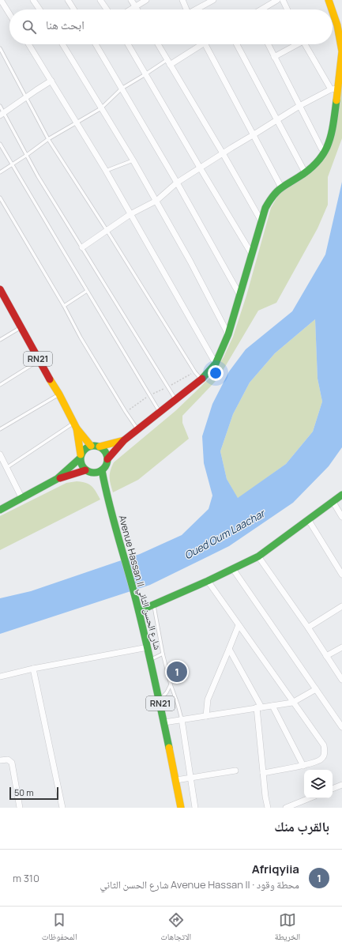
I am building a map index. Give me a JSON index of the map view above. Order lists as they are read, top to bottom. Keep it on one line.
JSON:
{"streets":{"main road":["RN21","Avenue Hassan II شارع الحسن الثاني"]},"water":["Oued Oum Laachar"],"scale_bar":"50 m","page":{"search":"ابحث هنا","pins":"1","scale":"50 m","heading":"بالقرب منك","list":[{"mark":"1","name":"Afriqyiia","note":"محطة وقود · Avenue Hassan II شارع الحسن الثاني","value":"310 m"}],"nav":["الخريطة","الاتجاهات","المحفوظات"]}}
